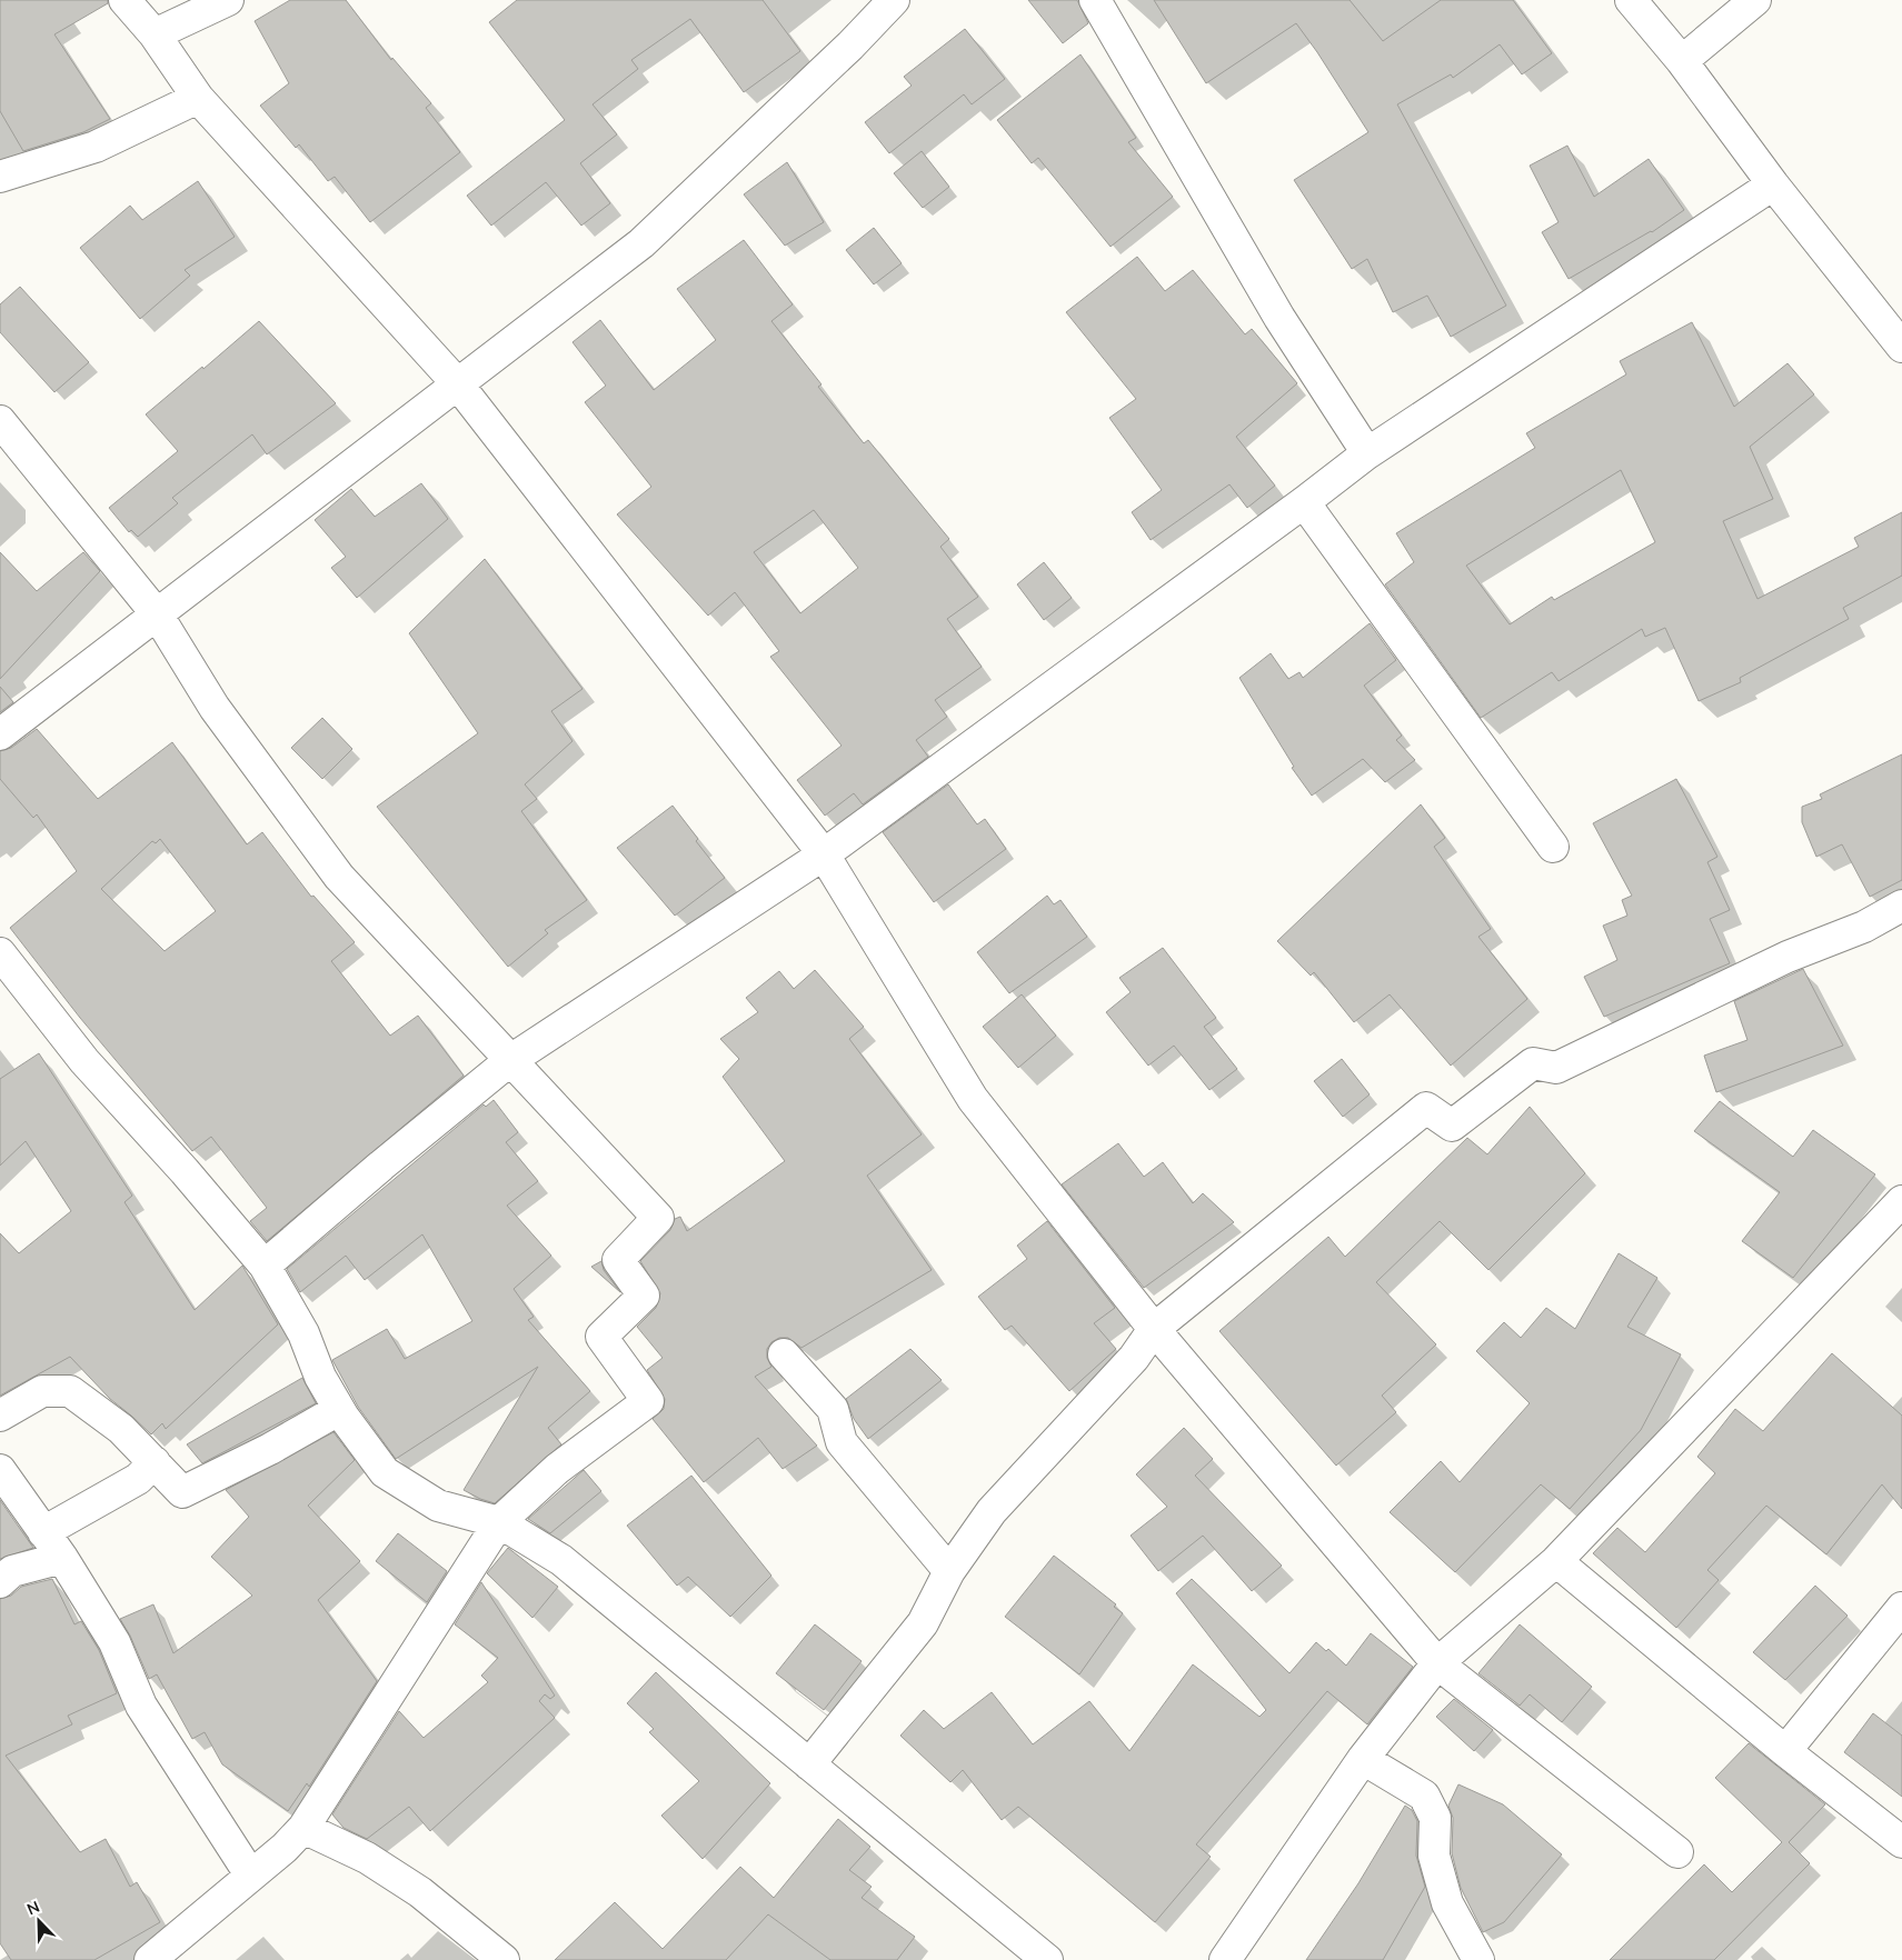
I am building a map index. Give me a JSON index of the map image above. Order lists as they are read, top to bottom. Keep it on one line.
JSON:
{"north":"top left"}
